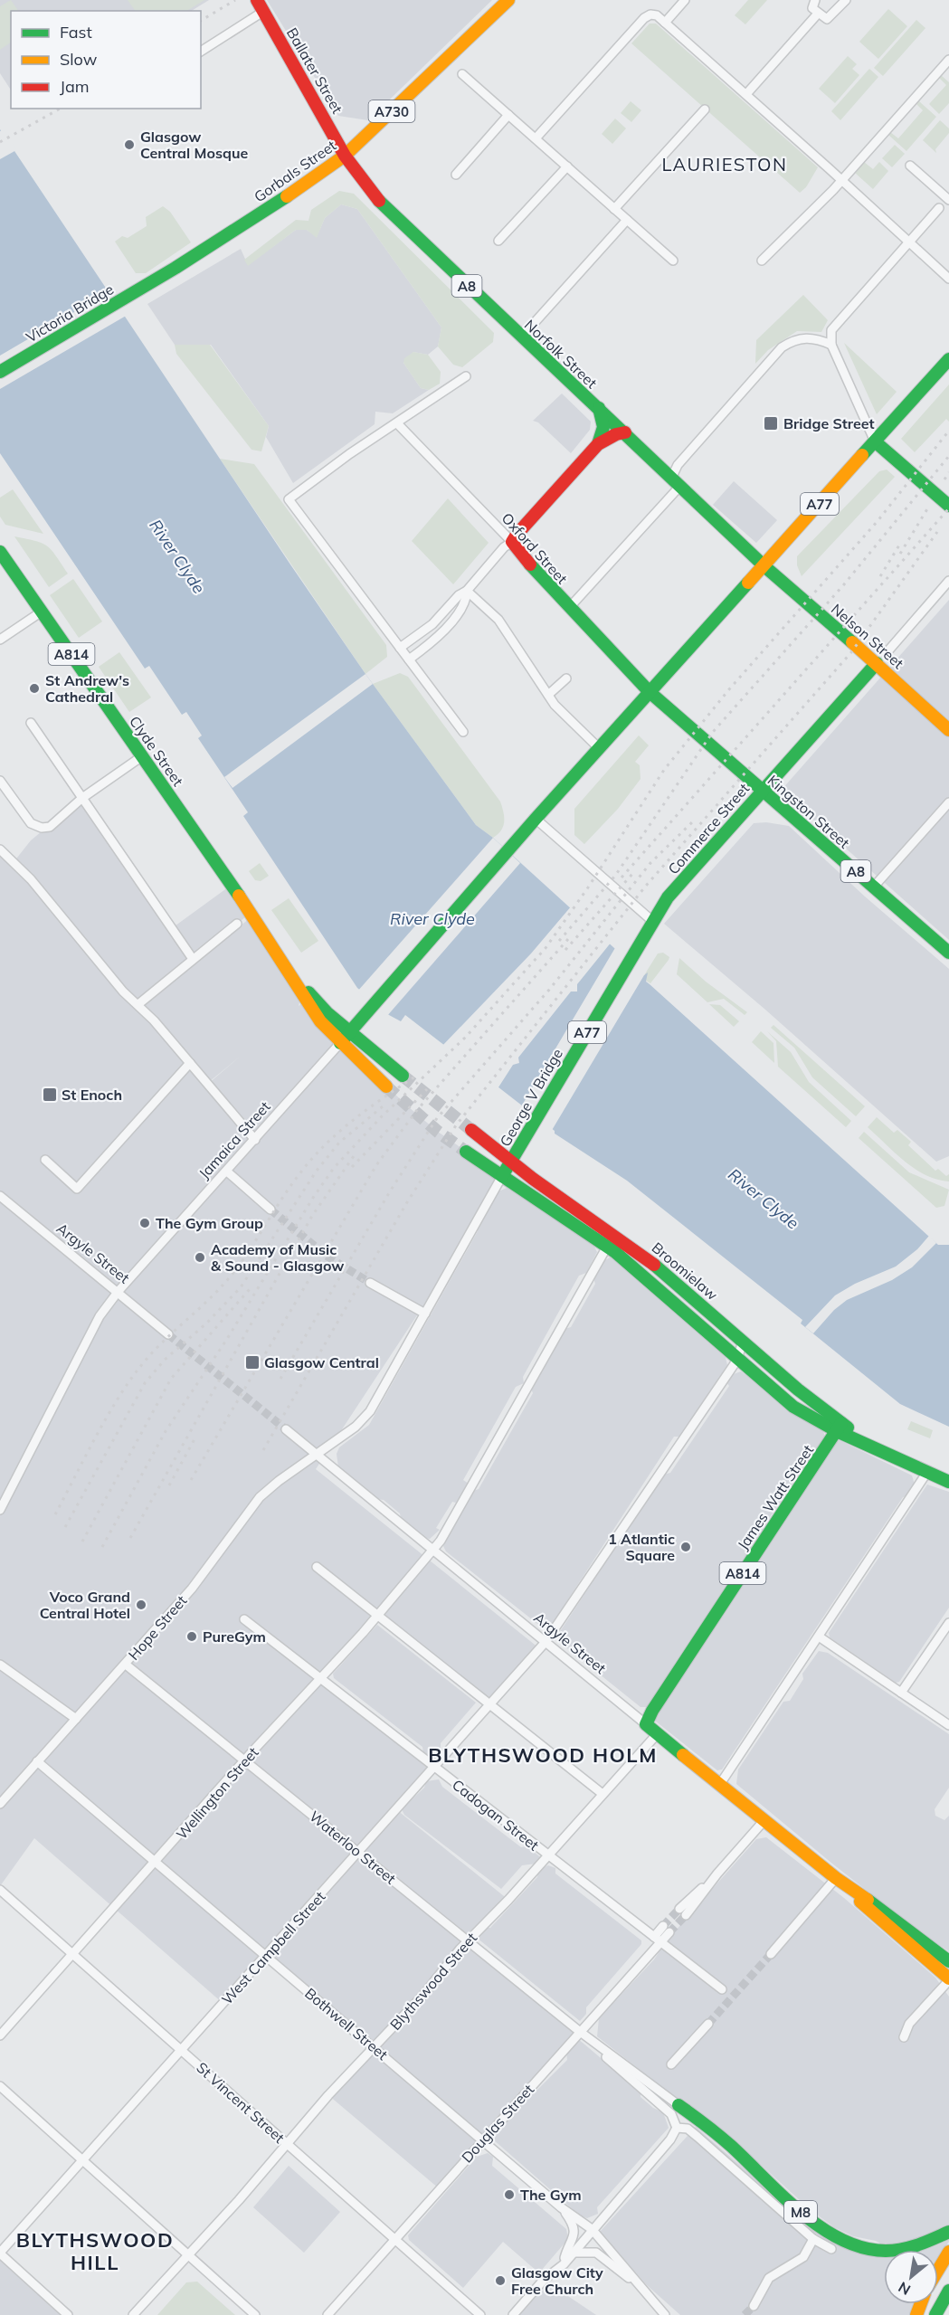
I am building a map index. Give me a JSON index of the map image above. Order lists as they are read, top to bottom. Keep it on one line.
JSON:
{"streets":{"main road":["Ballater Street","A730","Gorbals Street","A8","Victoria Bridge","Norfolk Street","A77","Oxford Street","Nelson Street","A814","Clyde Street","Kingston Street","Commerce Street","George V Bridge","Jamaica Street","Argyle Street","Broomielaw","James Watt Street","M8"],"street":["Hope Street","Wellington Street","Cadogan Street","Waterloo Street","West Campbell Street","Blythswood Street","Bothwell Street","St Vincent Street","Douglas Street"]},"crossings":[["Ballater Street","Gorbals Street"],["Ballater Street","Norfolk Street"],["Gorbals Street","Victoria Bridge"],["Gorbals Street","Norfolk Street"],["Norfolk Street","A77"],["Norfolk Street","Nelson Street"],["A77","Oxford Street"],["A77","Nelson Street"],["A77","Kingston Street"],["A77","Jamaica Street"],["Oxford Street","Kingston Street"],["Nelson Street","Commerce Street"],["A814","Clyde Street"],["A814","Jamaica Street"],["Clyde Street","Jamaica Street"],["Kingston Street","Commerce Street"],["Commerce Street","George V Bridge"],["George V Bridge","Broomielaw"],["George V Bridge","Hope Street"],["Jamaica Street","Argyle Street"],["Argyle Street","James Watt Street"],["Argyle Street","Hope Street"],["Argyle Street","Wellington Street"],["Argyle Street","West Campbell Street"],["Argyle Street","Blythswood Street"],["Broomielaw","James Watt Street"],["Broomielaw","Hope Street"],["Broomielaw","Wellington Street"],["Broomielaw","West Campbell Street"],["Hope Street","Waterloo Street"],["Hope Street","Bothwell Street"],["Wellington Street","Cadogan Street"],["Wellington Street","Waterloo Street"],["Wellington Street","Bothwell Street"],["Wellington Street","St Vincent Street"],["Cadogan Street","West Campbell Street"],["Cadogan Street","Blythswood Street"],["Cadogan Street","Douglas Street"],["Waterloo Street","West Campbell Street"],["Waterloo Street","Blythswood Street"],["Waterloo Street","Douglas Street"],["Waterloo Street","M8"],["West Campbell Street","Bothwell Street"],["West Campbell Street","St Vincent Street"],["Blythswood Street","Bothwell Street"],["Blythswood Street","St Vincent Street"],["Bothwell Street","Douglas Street"],["St Vincent Street","Douglas Street"]],"districts":["LAURIESTON","BLYTHSWOOD HOLM","BLYTHSWOOD HILL"],"water":["River Clyde"],"places":{"other":["Glasgow Central Mosque","St Andrew's Cathedral","The Gym Group","Academy of Music & Sound - Glasgow","1 Atlantic Square","Voco Grand Central Hotel","PureGym","The Gym","Glasgow City Free Church"],"transit":["Bridge Street","St Enoch","Glasgow Central"]},"legend":["Fast","Slow","Jam"],"north":"bottom left"}
